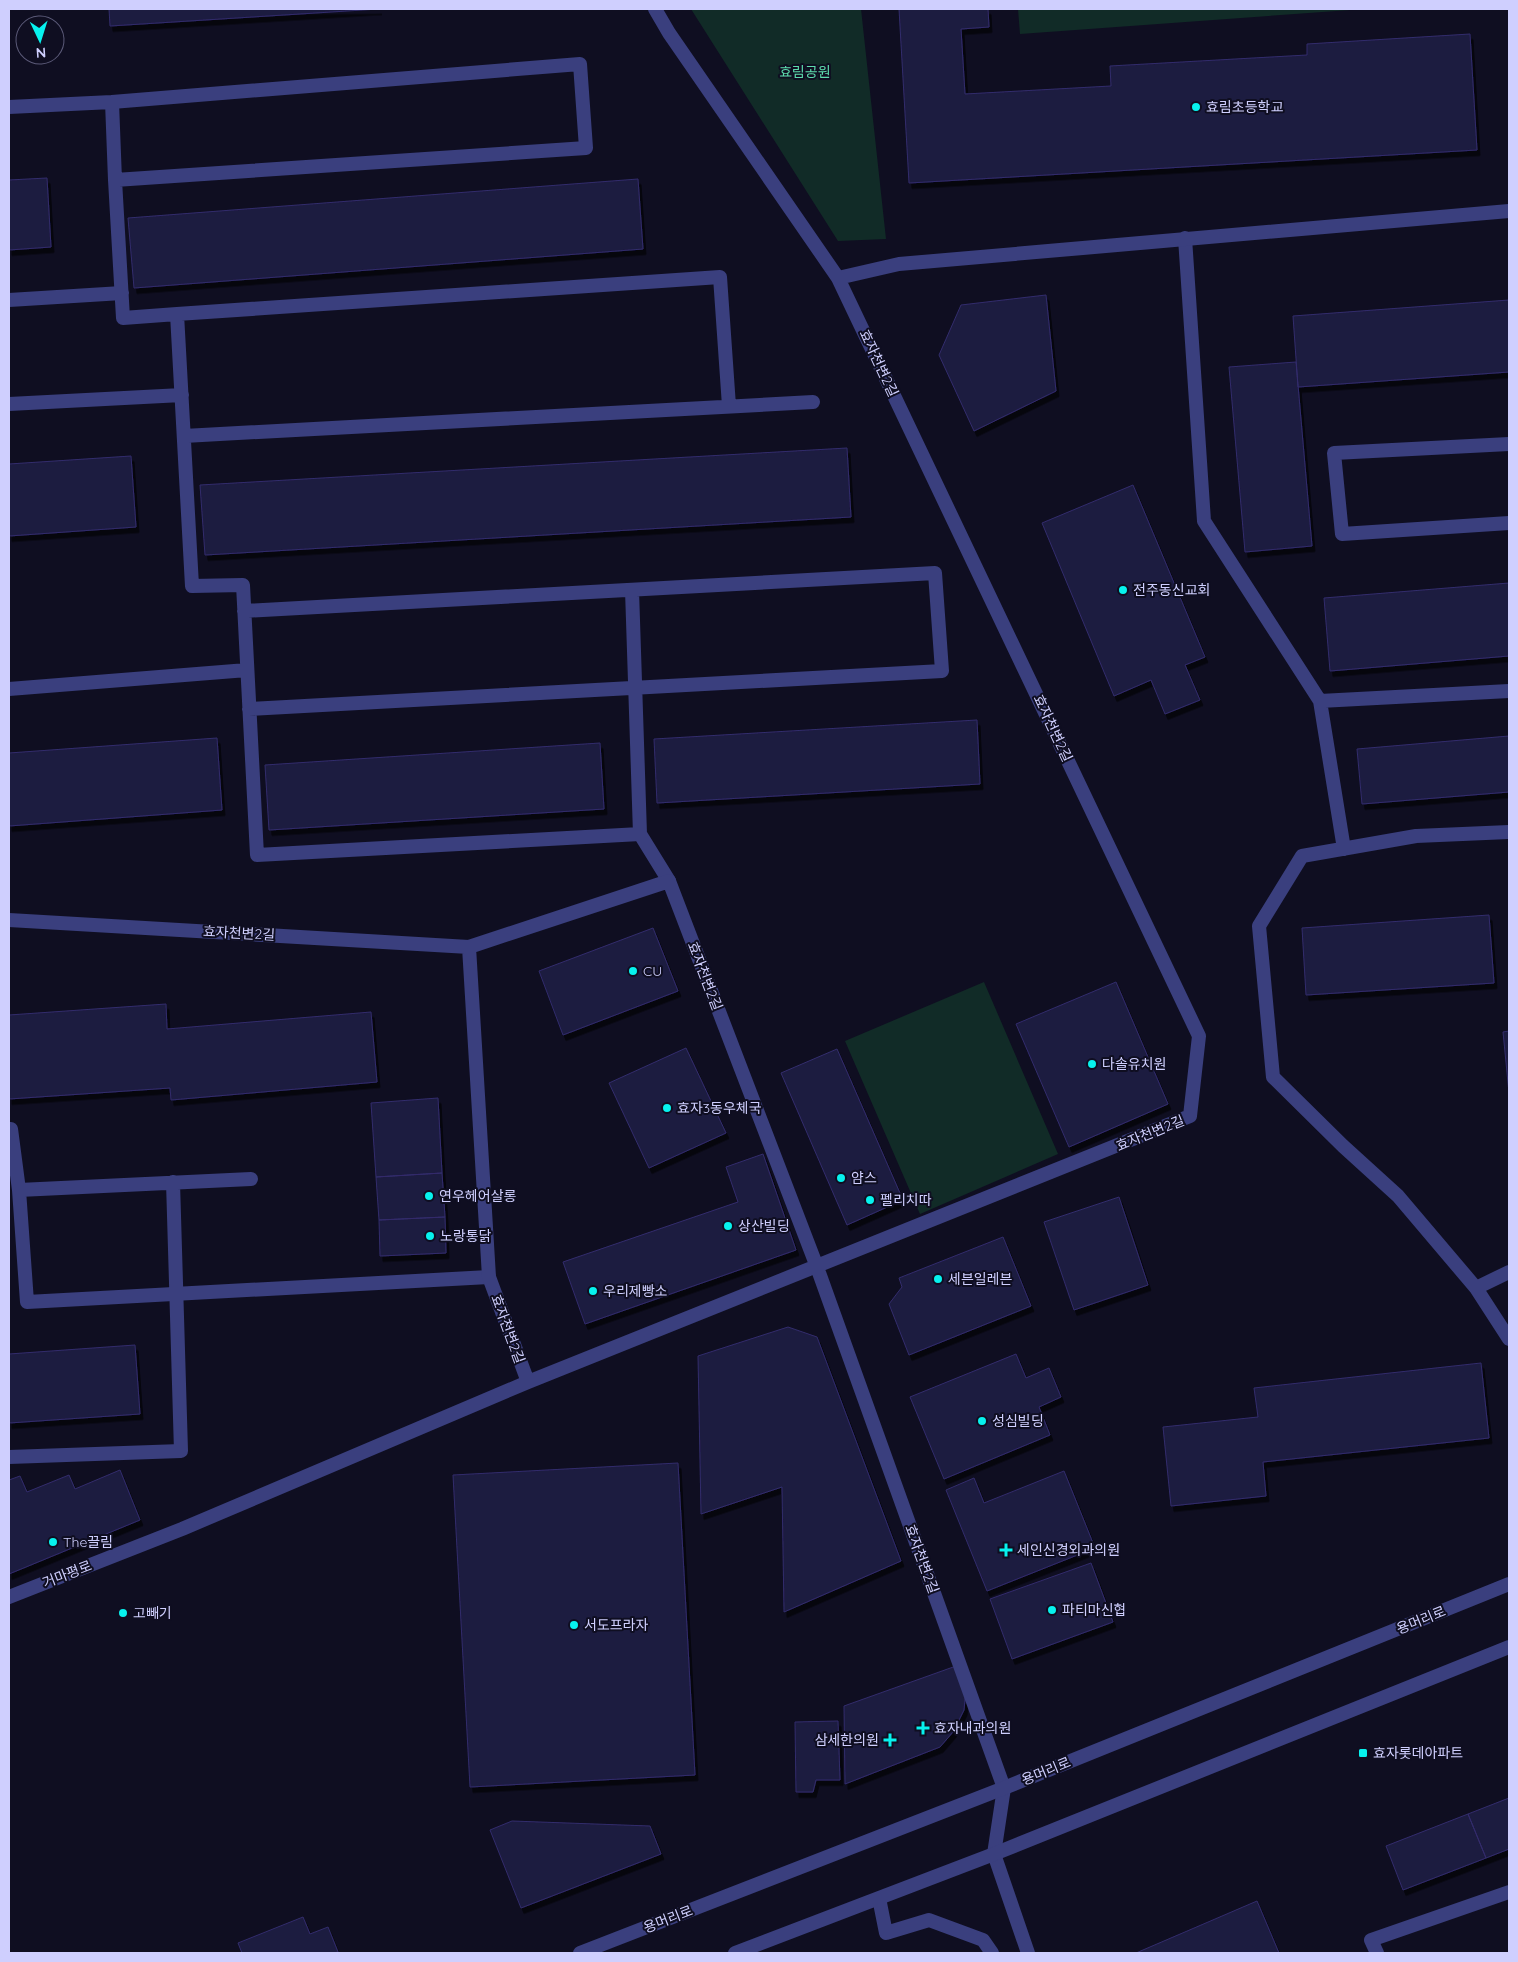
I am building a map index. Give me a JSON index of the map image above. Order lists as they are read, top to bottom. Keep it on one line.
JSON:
{"streets":{"street":["효자천변2길","거마평로","용머리로"]},"crossings":[["효자천변2길","거마평로"],["효자천변2길","용머리로"]],"parks":["효림공원"],"places":{"other":["효림초등학교","전주동신교회","CU","다솔유치원","효자3동우체국","얌스","연우헤어살롱","펠리치따","상산빌딩","노랑통닭","세븐일레븐","우리제빵소","성심빌딩","The끌림","파티마신협","고빼기","서도프라자"],"health":["세인신경외과의원","효자내과의원","삼세한의원"],"transit":["효자롯데아파트"]},"north":"bottom"}
